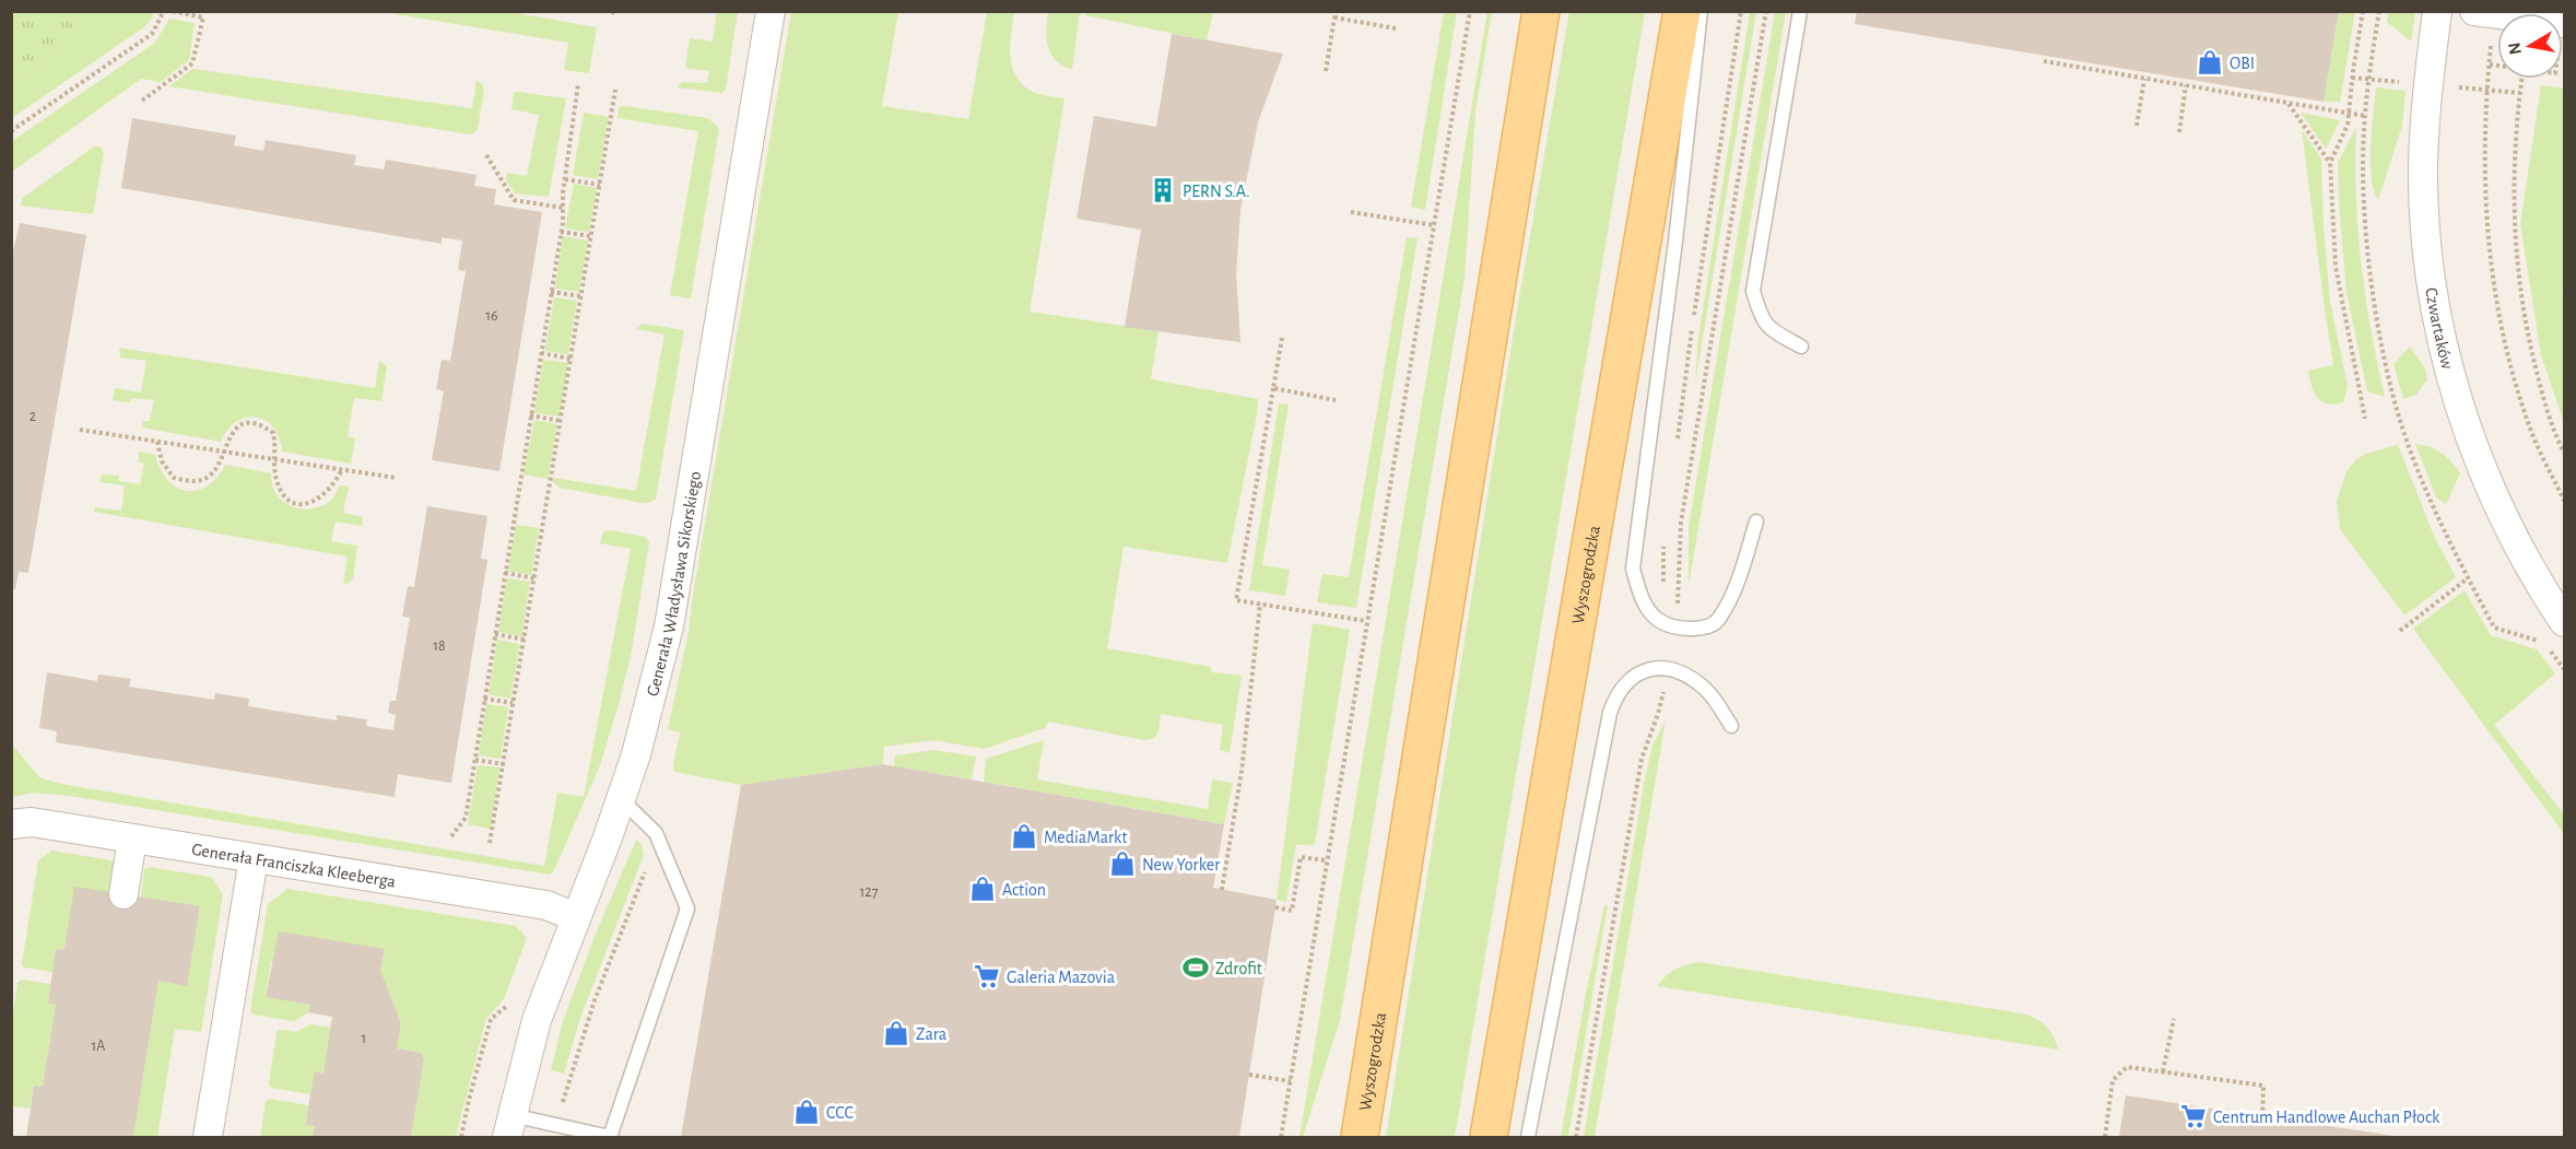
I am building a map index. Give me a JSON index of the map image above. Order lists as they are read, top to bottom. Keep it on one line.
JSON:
{"streets":{"main road":["Wyszogrodzka"],"street":["Czwartaków","Generała Władysława Sikorskiego","Generała Franciszka Kleeberga"]},"crossings":[["Generała Władysława Sikorskiego","Generała Franciszka Kleeberga"]],"places":{"shop":["OBI","MediaMarkt","New Yorker","Action","Zara","CCC"],"building":["PERN S.A."],"sports":["Zdrofit"],"supermarket":["Galeria Mazovia","Centrum Handlowe Auchan Płock"]},"house_numbers":["16","2","18","127","1","1A"],"north":"left"}
